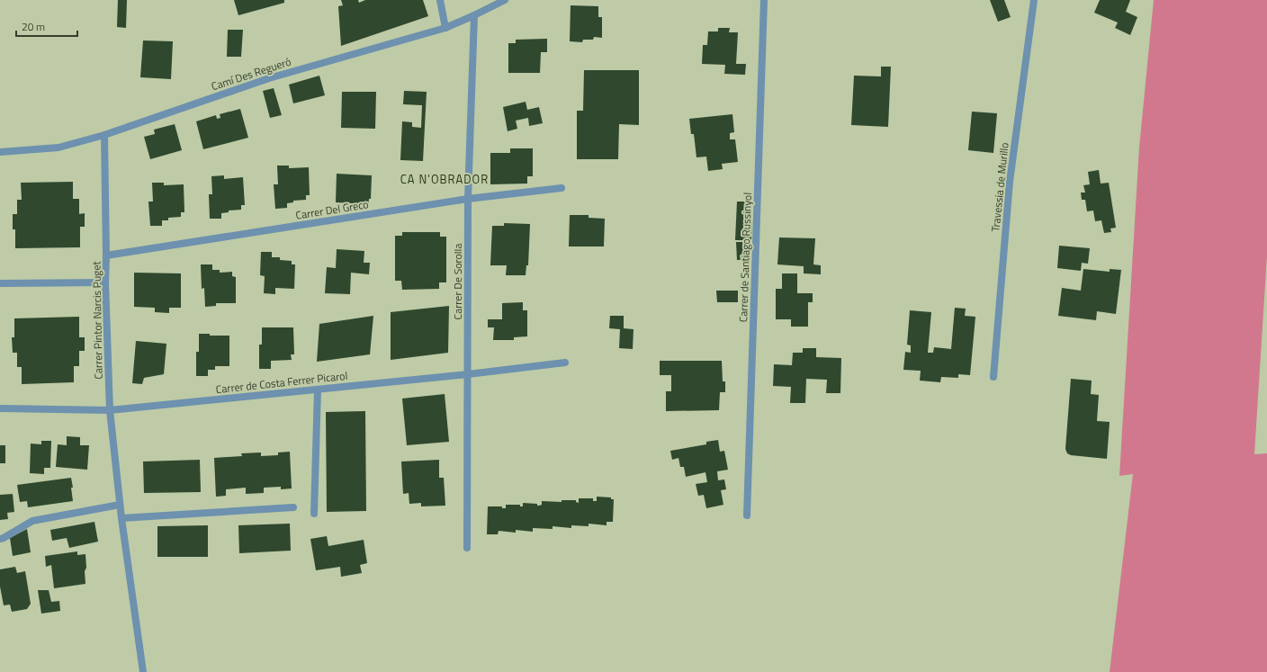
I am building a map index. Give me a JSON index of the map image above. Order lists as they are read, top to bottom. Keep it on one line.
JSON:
{"streets":{"street":["Camí Des Regueró","Travessia de Murillo","Carrer Del Greco","Carrer de Santiago Russinyol","Carrer De Sorolla","Carrer Pintor Narcis Puget","Carrer de Costa Ferrer Picarol"]},"crossings":[["Camí Des Regueró","Carrer De Sorolla"],["Camí Des Regueró","Carrer Pintor Narcis Puget"],["Carrer Del Greco","Carrer De Sorolla"],["Carrer Del Greco","Carrer Pintor Narcis Puget"],["Carrer De Sorolla","Carrer de Costa Ferrer Picarol"],["Carrer Pintor Narcis Puget","Carrer de Costa Ferrer Picarol"]],"districts":["CA N'OBRADOR"],"scale_bar":"20 m"}
